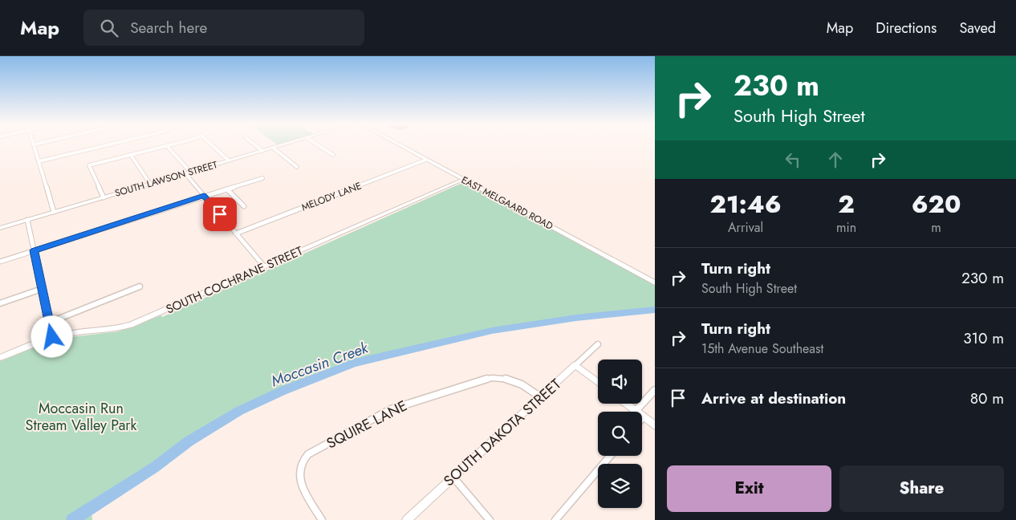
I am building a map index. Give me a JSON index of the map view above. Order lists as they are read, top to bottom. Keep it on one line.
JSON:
{"streets":{"main road":["EAST MELGAARD ROAD"],"street":["SOUTH LAWSON STREET","MELODY LANE","SOUTH COCHRANE STREET","SQUIRE LANE","SOUTH DAKOTA STREET"]},"crossings":[["MELODY LANE","EAST MELGAARD ROAD"],["EAST MELGAARD ROAD","SOUTH COCHRANE STREET"],["SQUIRE LANE","SOUTH DAKOTA STREET"]],"water":["Moccasin Creek"],"parks":["Moccasin Run Stream Valley Park"],"page":{"header":"Map","search":"Search here","nav":["Map","Directions","Saved"],"turn":["230 m","South High Street"],"eta":["21:46","Arrival","2","min","620","m"],"list":[{"name":"Turn right","note":"South High Street","value":"230 m"},{"name":"Turn right","note":"15th Avenue Southeast","value":"310 m"},{"name":"Arrive at destination","value":"80 m"}],"buttons":["Exit","Share"]}}
